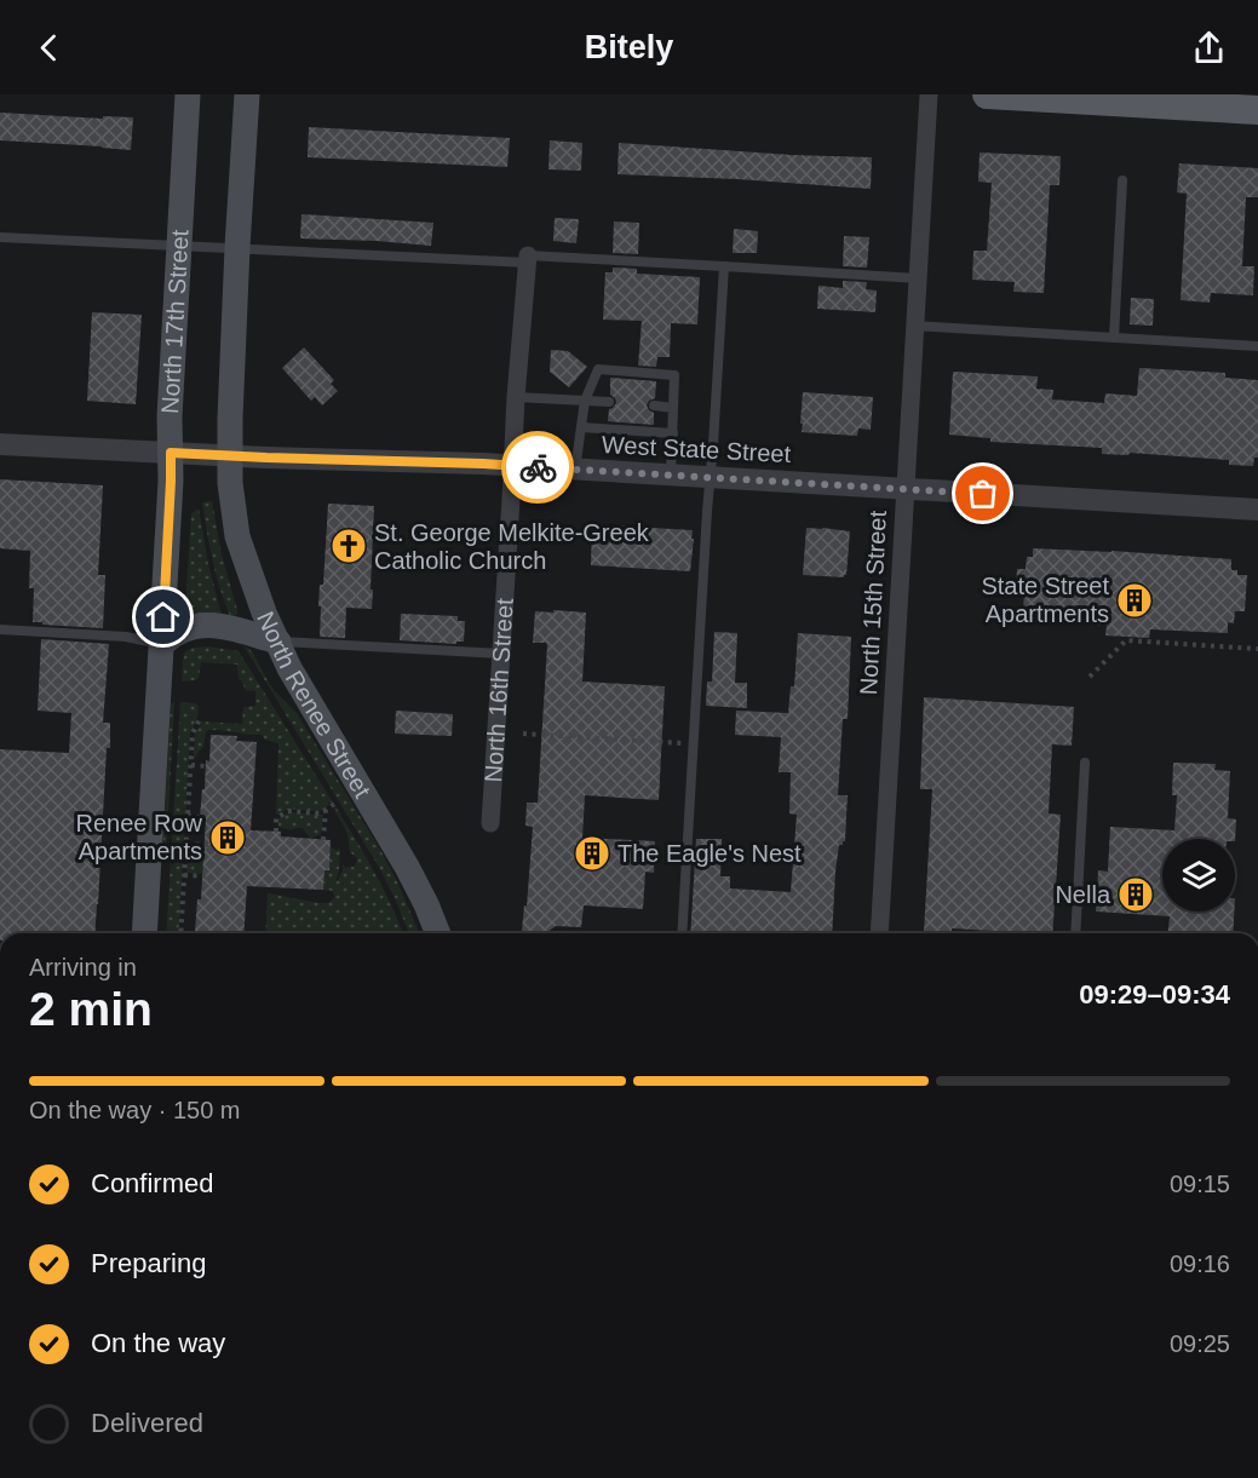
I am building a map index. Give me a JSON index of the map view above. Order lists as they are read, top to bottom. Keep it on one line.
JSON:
{"streets":{"main road":["North 17th Street","North Renee Street"],"street":["West State Street","North 15th Street","North 16th Street"]},"crossings":[["North 17th Street","West State Street"],["West State Street","North 15th Street"],["West State Street","North 16th Street"],["West State Street","North Renee Street"]],"places":{"church":["St. George Melkite-Greek Catholic Church"],"building":["State Street Apartments","Renee Row Apartments","The Eagle's Nest","Nella"]},"page":{"header":"Bitely","heading":["2 min","Arriving in","09:29–09:34"],"bar":"On the way · 150 m","list":[["Confirmed","09:15"],["Preparing","09:16"],["On the way","09:25"],"Delivered"]}}
